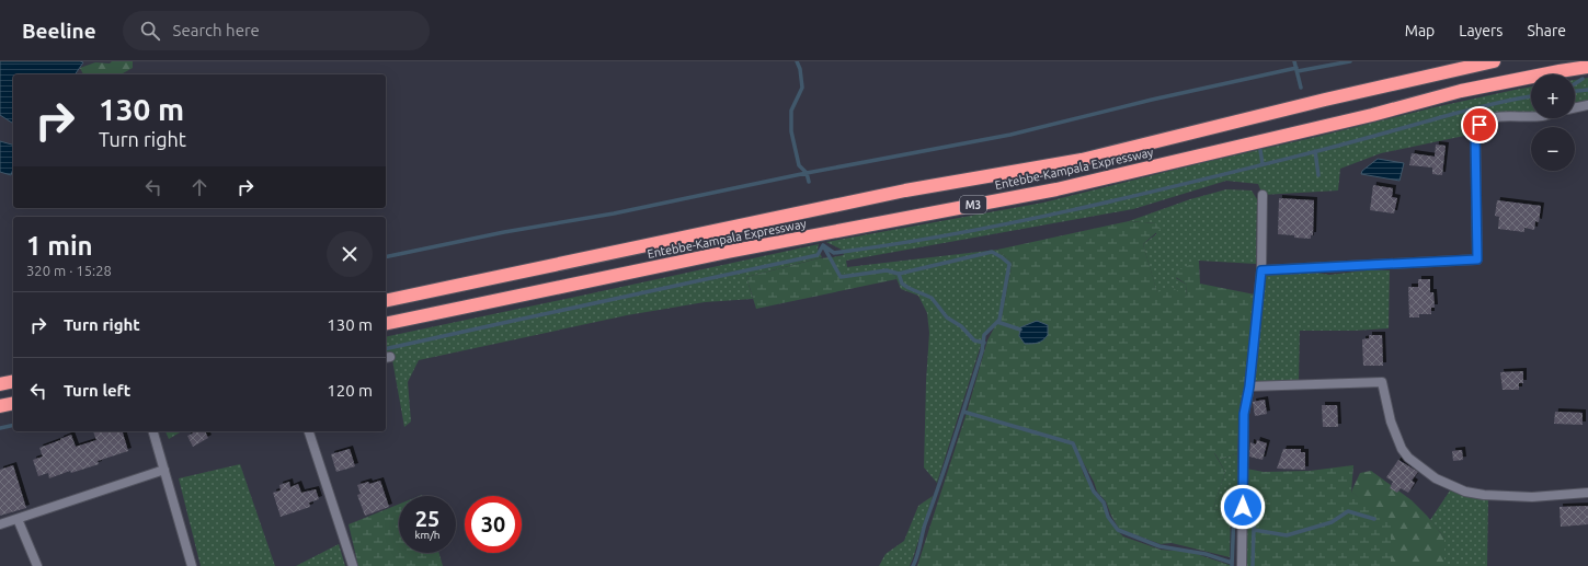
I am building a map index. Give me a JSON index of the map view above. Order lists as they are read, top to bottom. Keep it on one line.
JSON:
{"streets":{"highway":["Entebbe-Kampala Expressway","M3"]},"page":{"header":"Beeline","search":"Search here","nav":["Map","Layers","Share"],"map_buttons":["+","−"],"turn":["130 m","Turn right"],"heading":["1 min","320 m · 15:28"],"list":[{"name":"Turn right","value":"130 m"},{"name":"Turn left","value":"120 m"}],"speed":"25 km/h","limit":"30"}}
